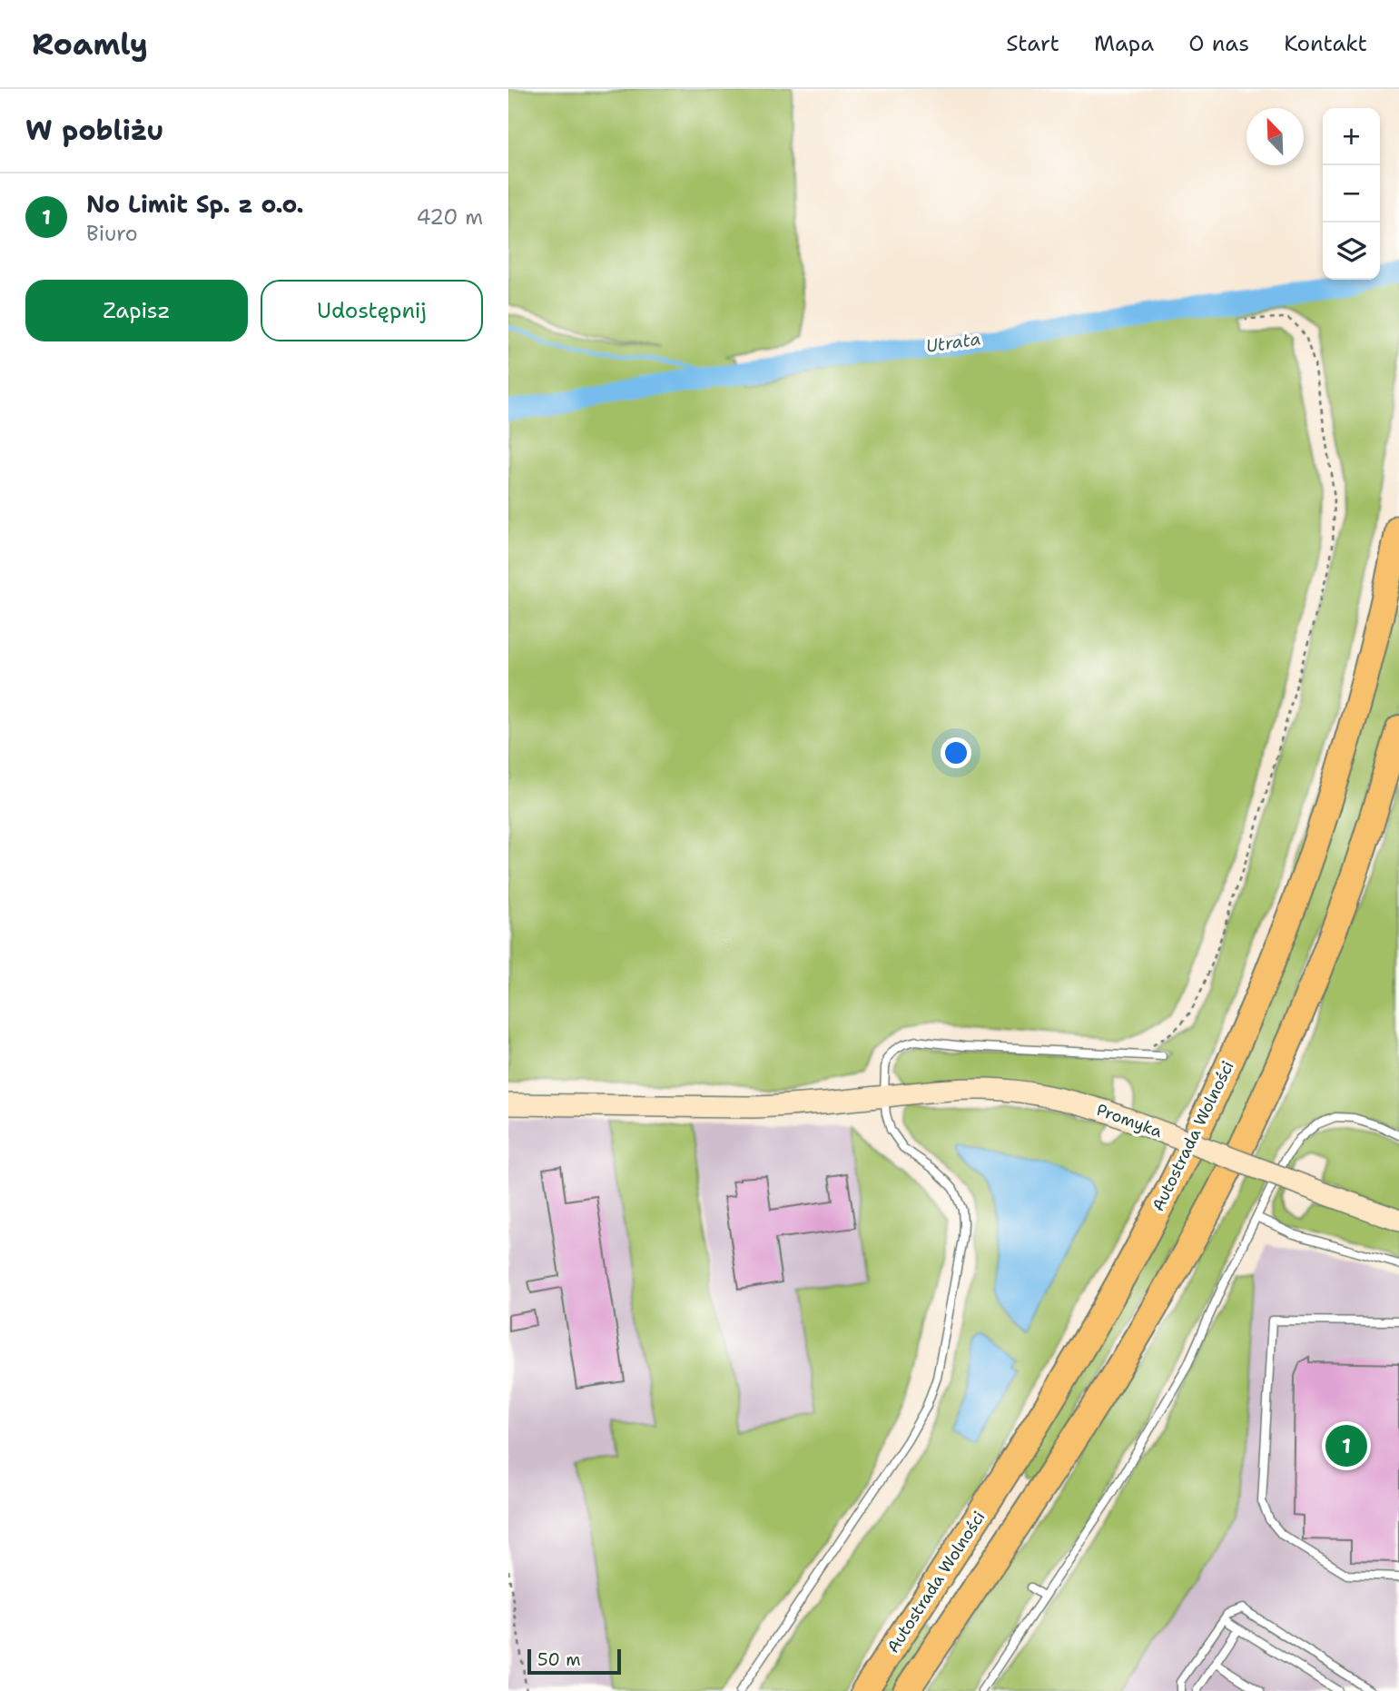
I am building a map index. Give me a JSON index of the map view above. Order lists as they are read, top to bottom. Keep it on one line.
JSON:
{"streets":{"highway":["Autostrada Wolności"],"street":["Promyka"]},"water":["Utrata"],"scale_bar":"50 m","north":"top left","page":{"header":"Roamly","nav":["Start","Mapa","O nas","Kontakt"],"heading":"W pobliżu","map_buttons":["+","−"],"list":[{"mark":"1","name":"No Limit Sp. z o.o.","note":"Biuro","value":"420 m"}],"buttons":["Zapisz","Udostępnij"],"pins":"1","scale":"50 m"}}
